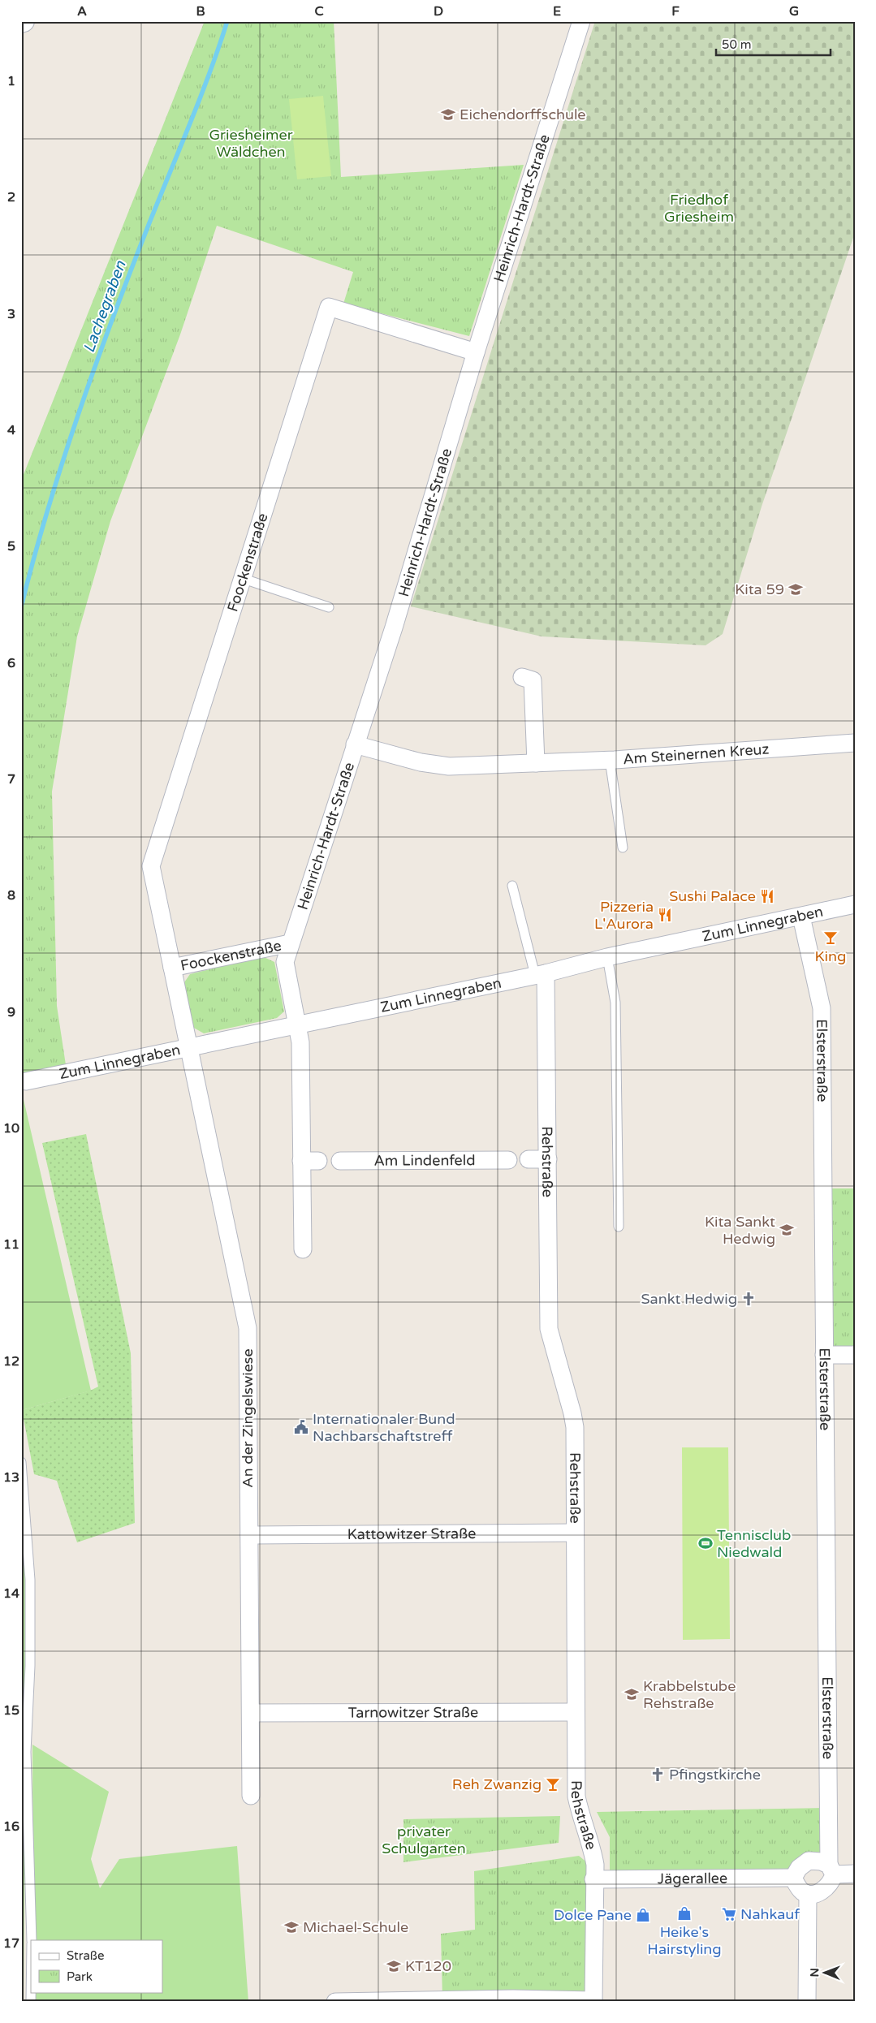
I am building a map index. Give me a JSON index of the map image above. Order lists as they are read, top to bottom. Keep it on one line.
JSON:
{"streets":{"street":["Heinrich-Hardt-Straße","Foockenstraße","Am Steinernen Kreuz","Zum Linnegraben","Elsterstraße","Am Lindenfeld","Rehstraße","An der Zingelswiese","Kattowitzer Straße","Tarnowitzer Straße","Jägerallee"]},"crossings":[["Heinrich-Hardt-Straße","Foockenstraße"],["Heinrich-Hardt-Straße","Am Steinernen Kreuz"],["Heinrich-Hardt-Straße","Zum Linnegraben"],["Foockenstraße","Zum Linnegraben"],["Foockenstraße","An der Zingelswiese"],["Zum Linnegraben","Elsterstraße"],["Zum Linnegraben","Rehstraße"],["Zum Linnegraben","An der Zingelswiese"],["Elsterstraße","Jägerallee"],["Rehstraße","Kattowitzer Straße"],["Rehstraße","Tarnowitzer Straße"],["Rehstraße","Jägerallee"],["An der Zingelswiese","Kattowitzer Straße"],["An der Zingelswiese","Tarnowitzer Straße"]],"water":["Lachegraben"],"parks":["Griesheimer Wäldchen","Friedhof Griesheim","privater Schulgarten"],"places":{"school or university":["Eichendorffschule","Kita 59","Kita Sankt Hedwig","Krabbelstube Rehstraße","Michael-Schule","KT120"],"restaurant":["Sushi Palace","Pizzeria L'Aurora"],"bar":["King","Reh Zwanzig"],"church":["Sankt Hedwig","Pfingstkirche"],"public building":["Internationaler Bund Nachbarschaftstreff"],"sports":["Tennisclub Niedwald"],"shop":["Heike's Hairstyling","Dolce Pane"],"supermarket":["Nahkauf"]},"legend":["Straße","Park"],"scale_bar":"50 m","north":"left","grid":{"columns":["A","B","C","D","E","F","G"],"rows":["1","2","3","4","5","6","7","8","9","10","11","12","13","14","15","16","17"]}}
